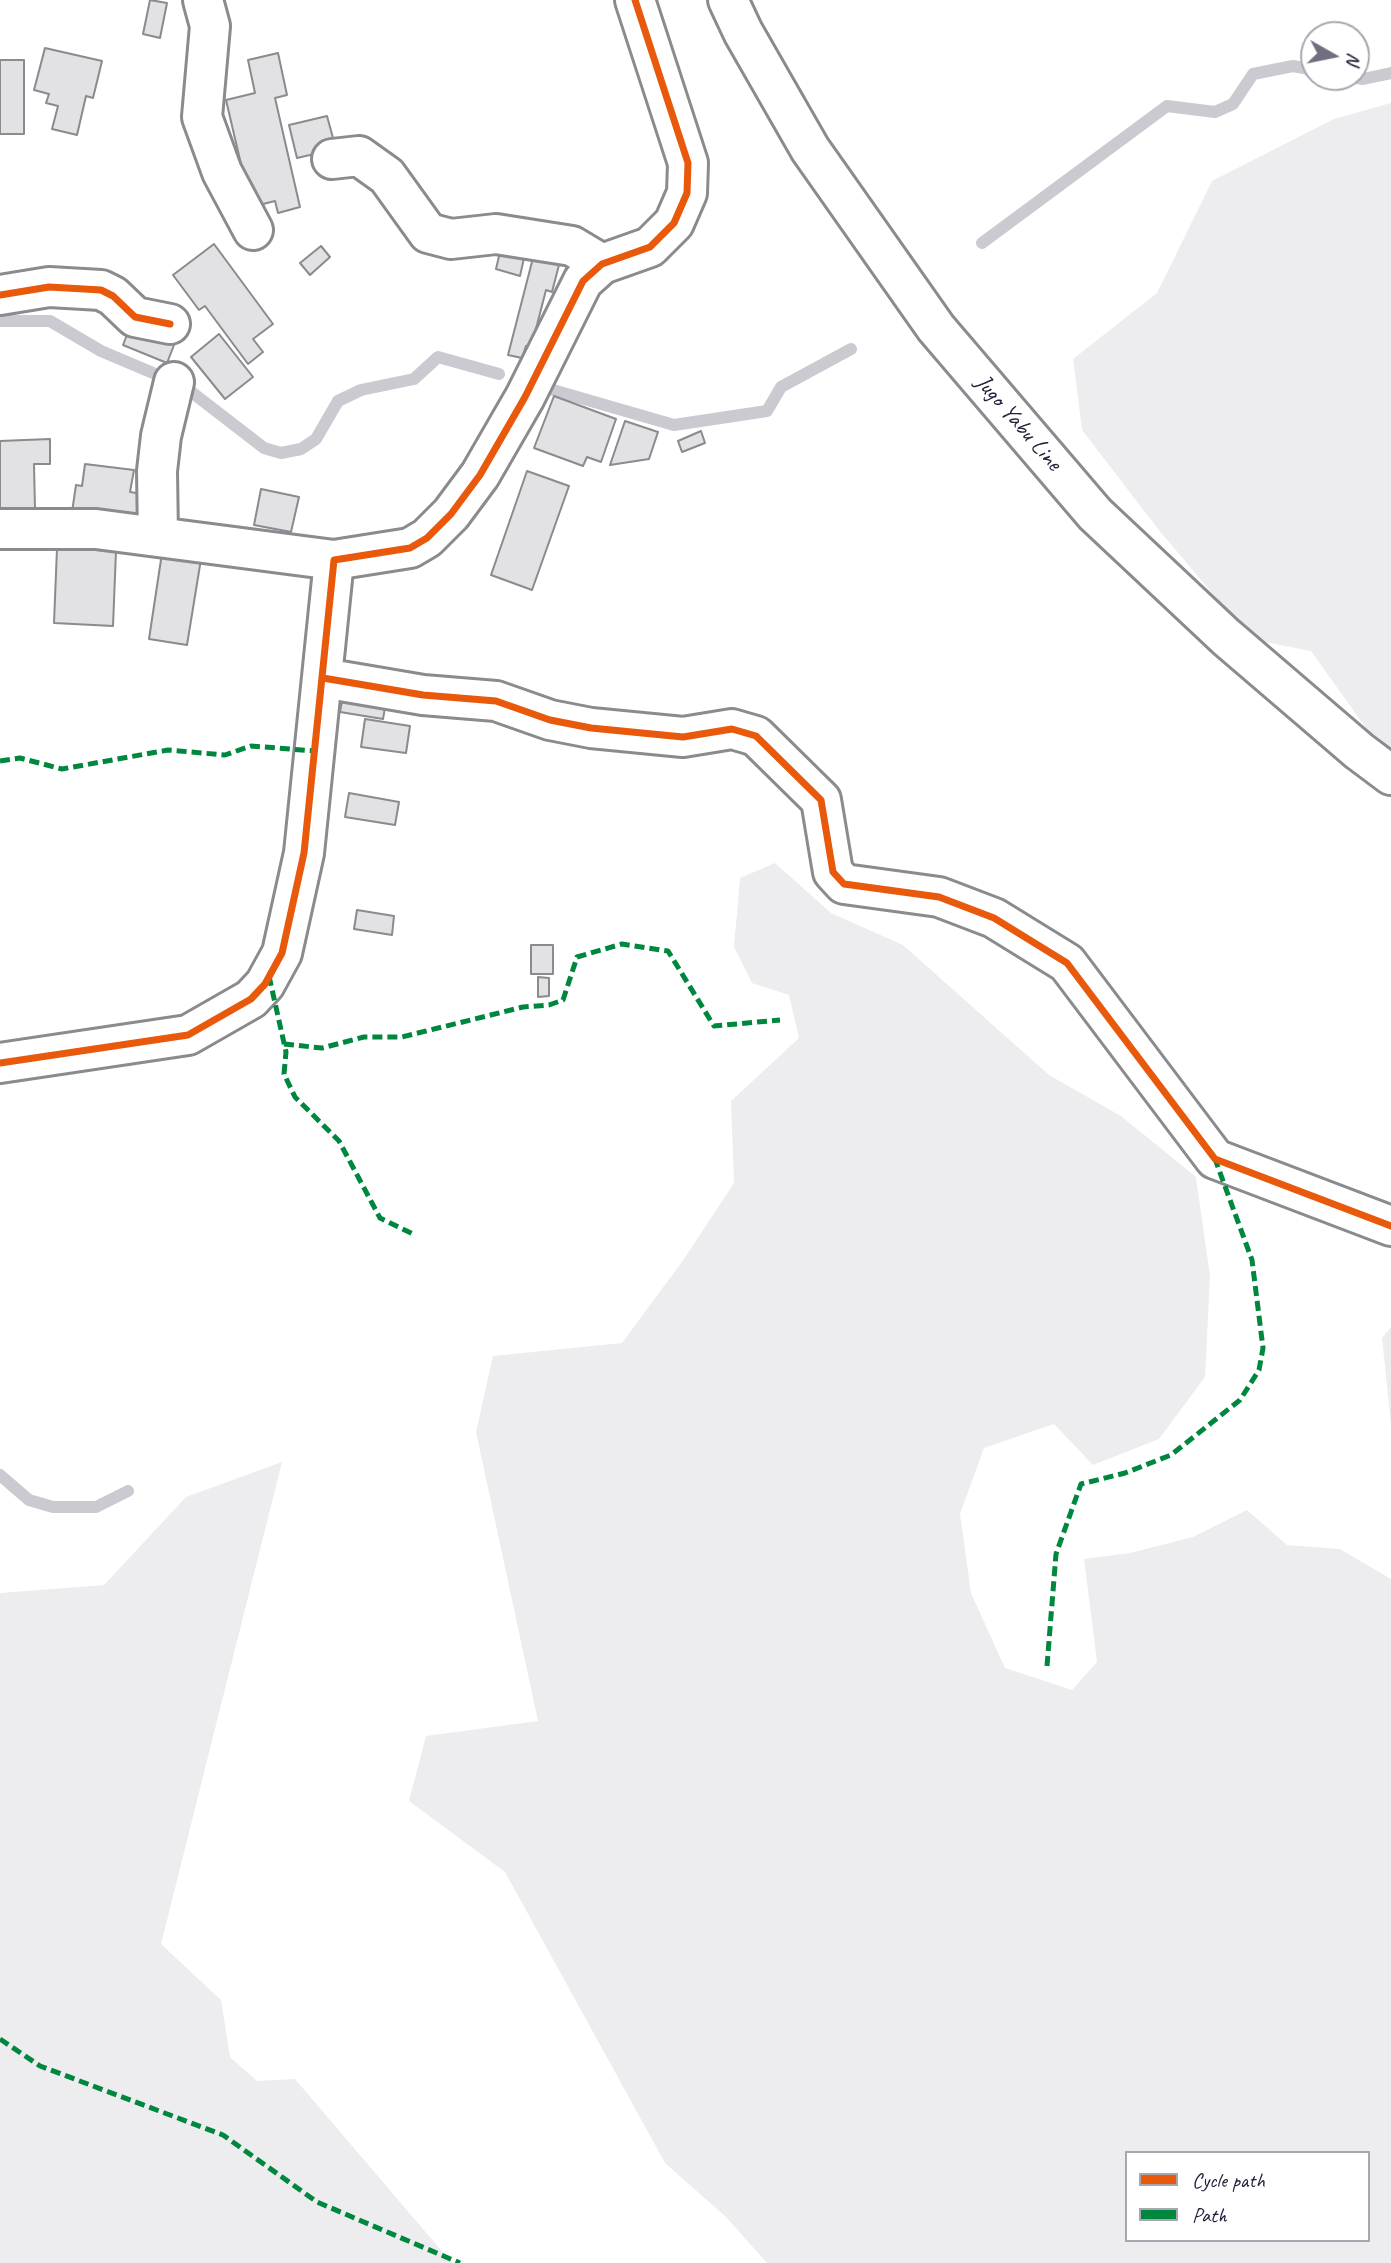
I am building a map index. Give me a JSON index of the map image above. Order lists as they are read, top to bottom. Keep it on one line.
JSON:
{"streets":{"street":["Jugo Yabu Line"]},"legend":["Cycle path","Path"],"north":"right"}
